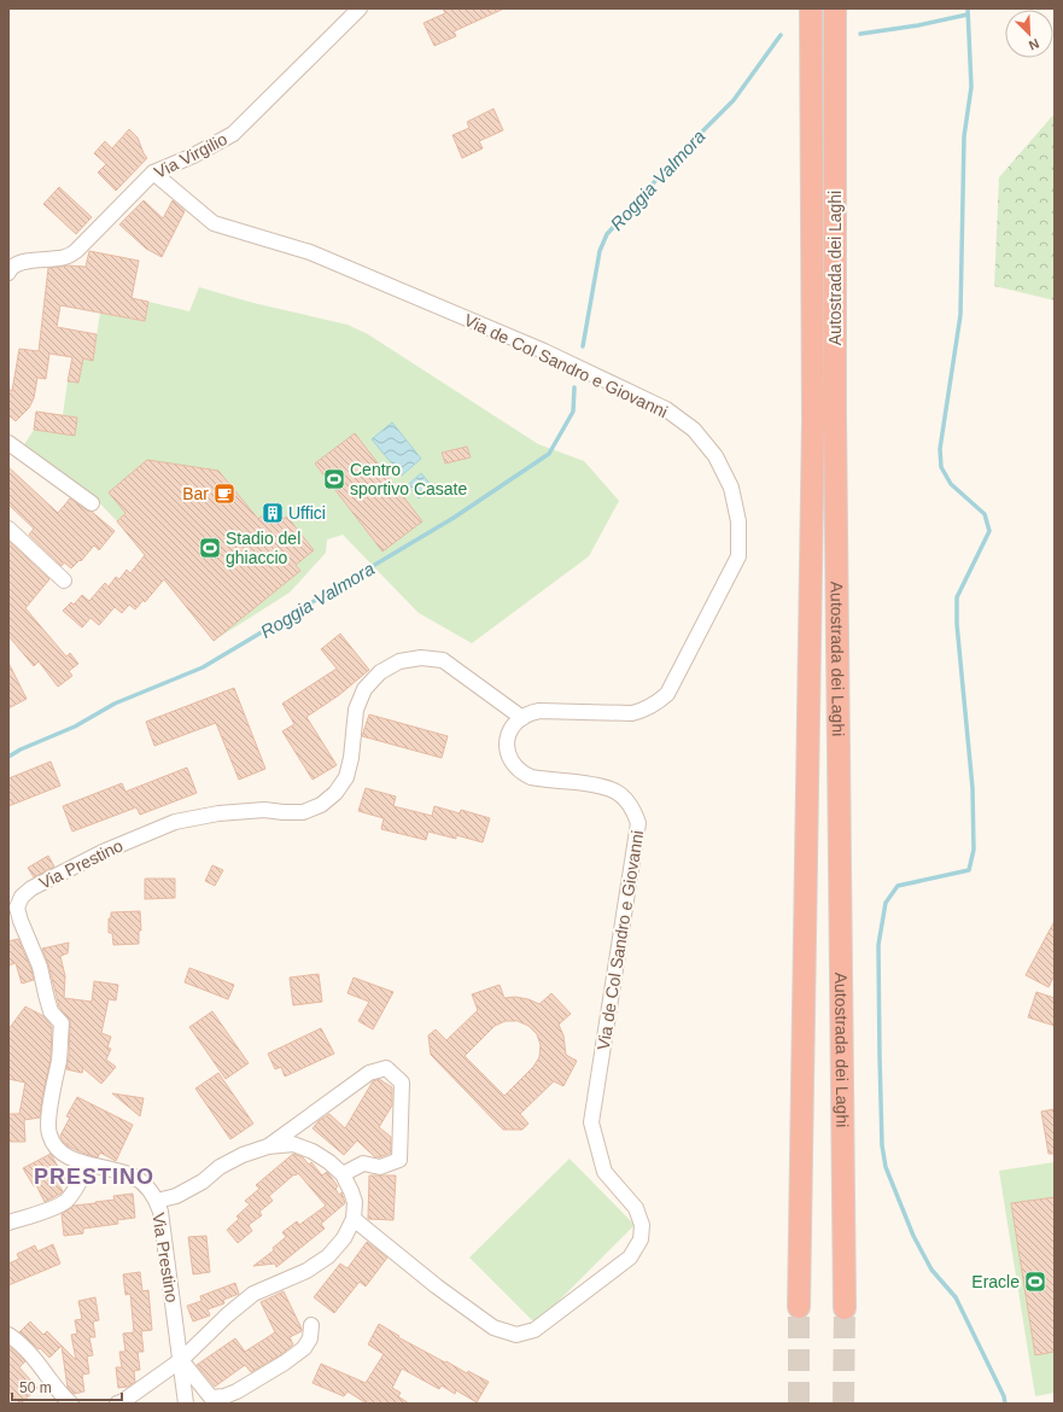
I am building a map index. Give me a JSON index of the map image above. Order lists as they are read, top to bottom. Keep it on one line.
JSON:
{"streets":{"highway":["Autostrada dei Laghi"],"street":["Via Virgilio","Via de Col Sandro e Giovanni","Via Prestino"]},"crossings":[["Via Virgilio","Via de Col Sandro e Giovanni"],["Via de Col Sandro e Giovanni","Via Prestino"]],"districts":["PRESTINO"],"water":["Roggia Valmora"],"places":{"sports":["Centro sportivo Casate","Stadio del ghiaccio","Eracle"],"cafe":["Bar"],"building":["Uffici"]},"scale_bar":"50 m","north":"bottom right"}
